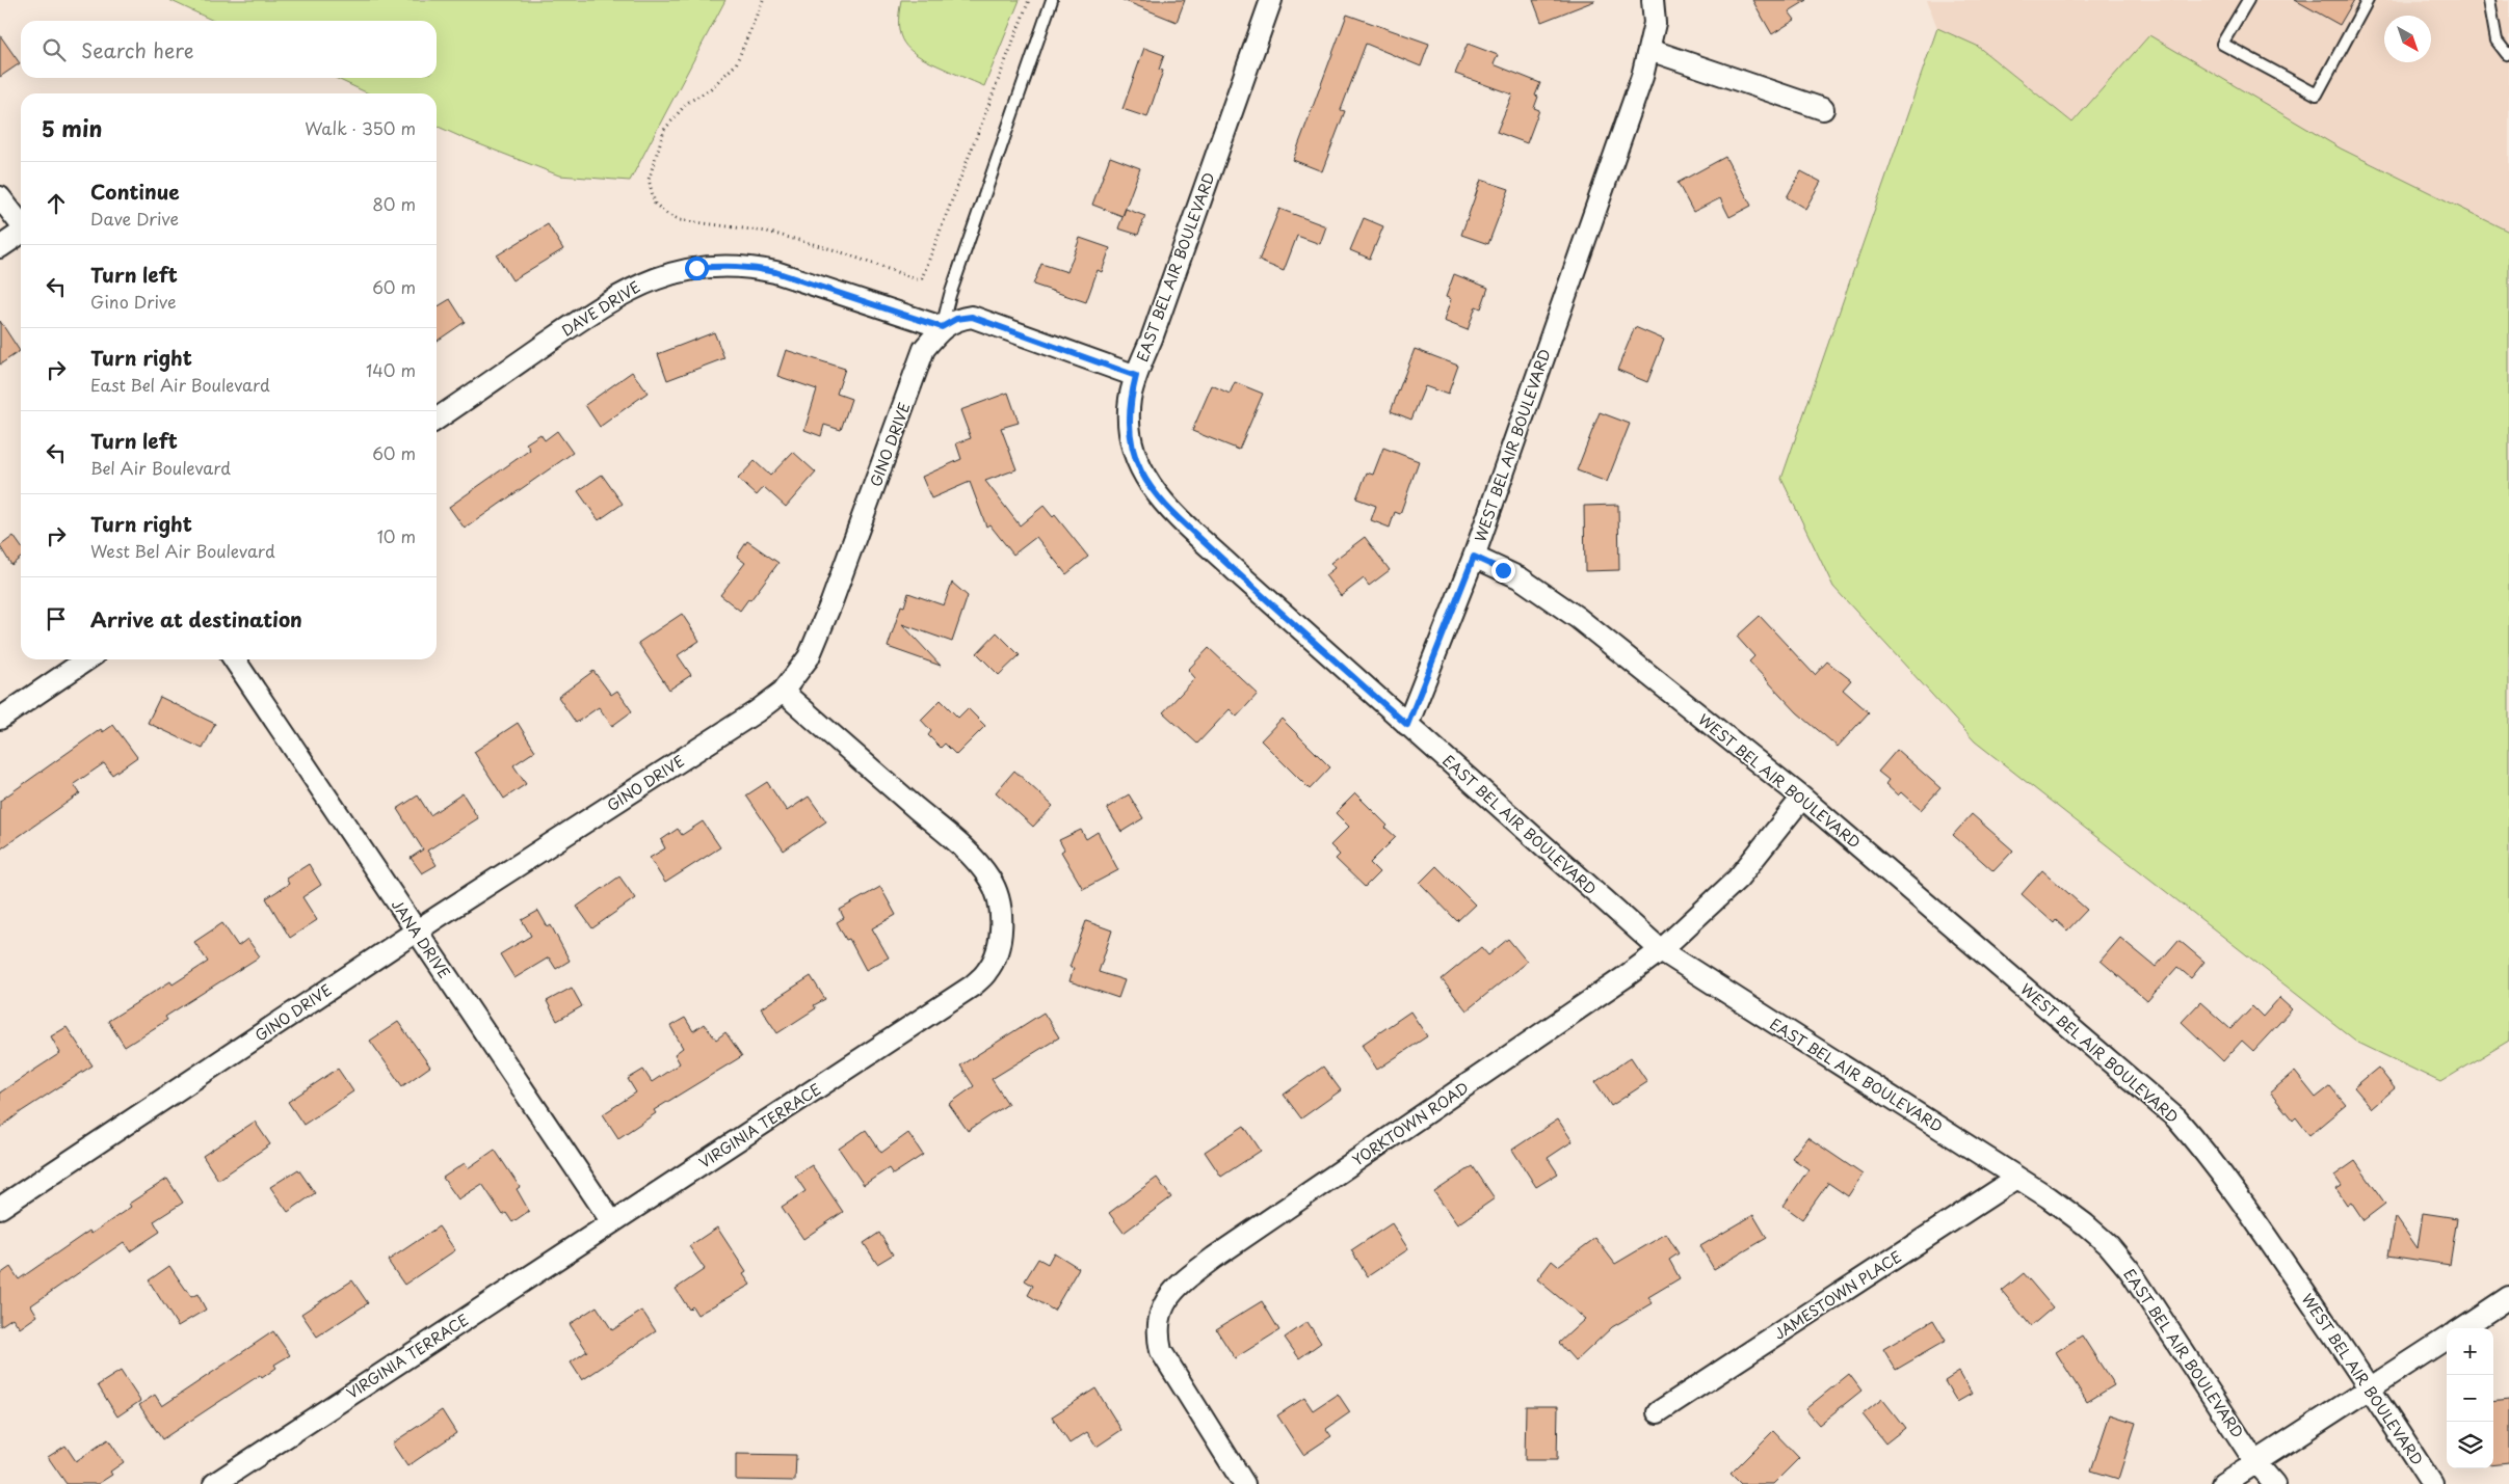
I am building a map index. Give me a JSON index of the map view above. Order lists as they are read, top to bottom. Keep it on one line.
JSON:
{"streets":{"street":["EAST BEL AIR BOULEVARD","DAVE DRIVE","GINO DRIVE","WEST BEL AIR BOULEVARD","JANA DRIVE","YORKTOWN ROAD","VIRGINIA TERRACE","JAMESTOWN PLACE"]},"crossings":[["EAST BEL AIR BOULEVARD","GINO DRIVE"],["EAST BEL AIR BOULEVARD","YORKTOWN ROAD"],["EAST BEL AIR BOULEVARD","JAMESTOWN PLACE"],["DAVE DRIVE","GINO DRIVE"],["GINO DRIVE","JANA DRIVE"],["GINO DRIVE","VIRGINIA TERRACE"],["WEST BEL AIR BOULEVARD","YORKTOWN ROAD"],["JANA DRIVE","VIRGINIA TERRACE"]],"north":"bottom right","page":{"search":"Search here","heading":["5 min","Walk · 350 m"],"list":[["Continue","Dave Drive","80 m"],["Turn left","Gino Drive","60 m"],["Turn right","East Bel Air Boulevard","140 m"],["Turn left","Bel Air Boulevard","60 m"],["Turn right","West Bel Air Boulevard","10 m"],"Arrive at destination"],"map_buttons":["+","−"]}}
